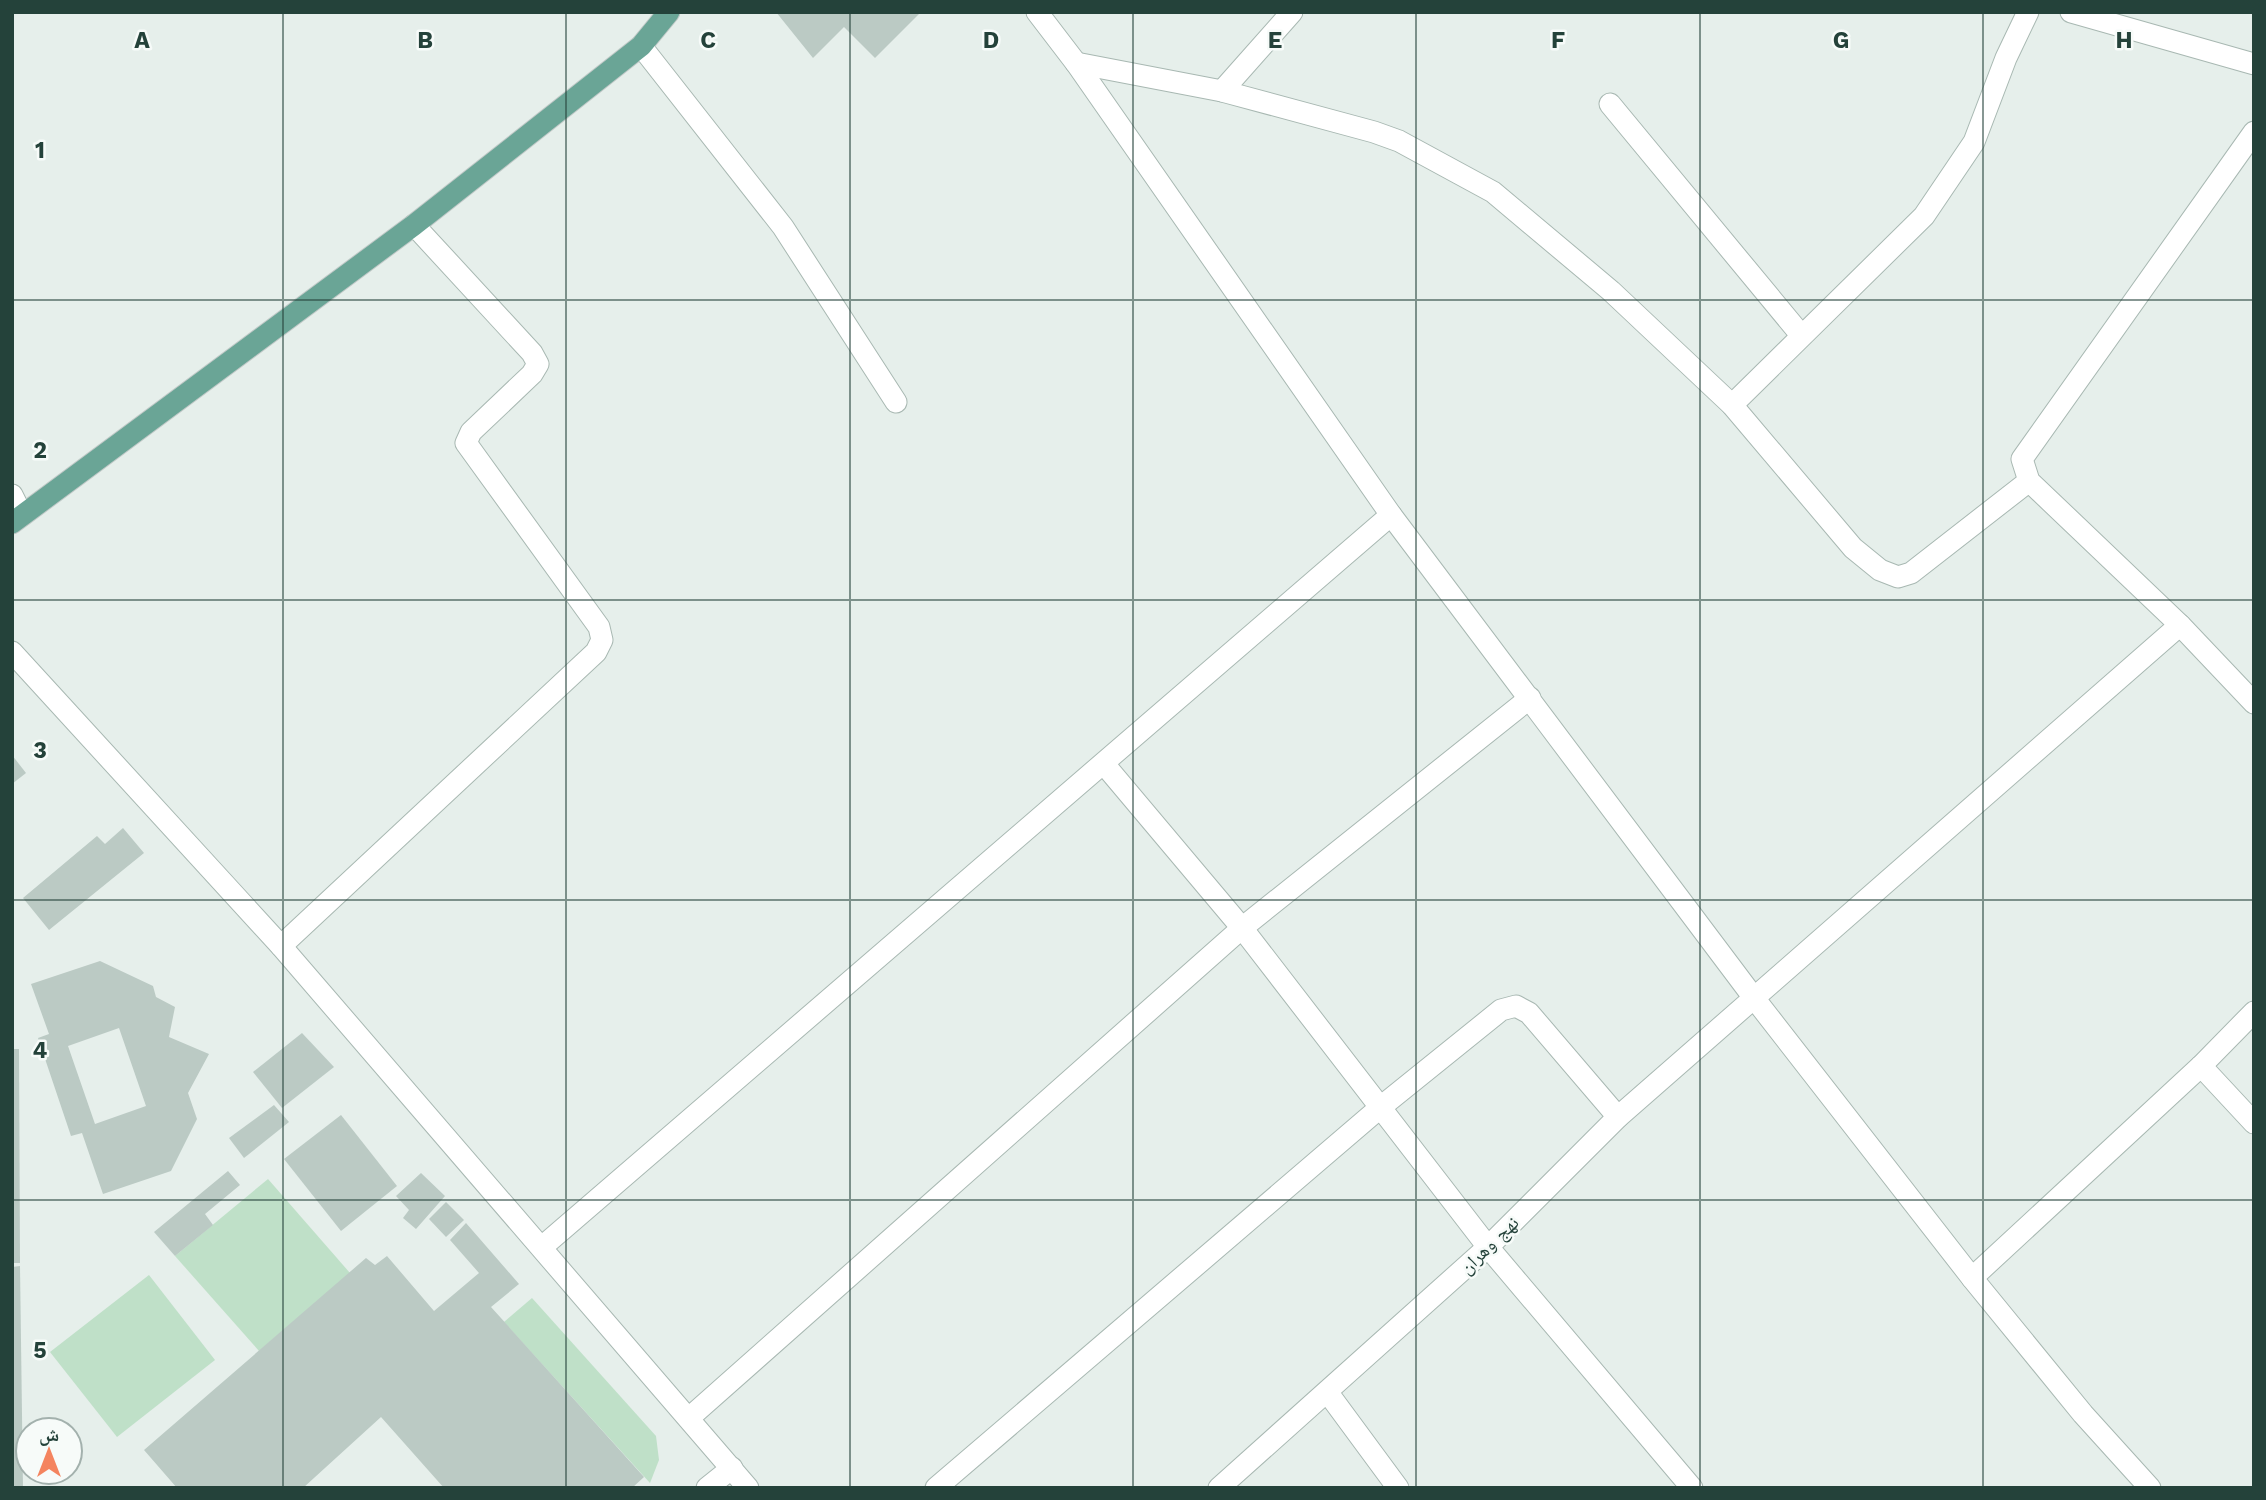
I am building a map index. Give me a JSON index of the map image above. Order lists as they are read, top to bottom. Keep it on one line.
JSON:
{"streets":{"street":["نهج وهران"]},"north":"top","grid":{"columns":["A","B","C","D","E","F","G","H"],"rows":["1","2","3","4","5"]}}
